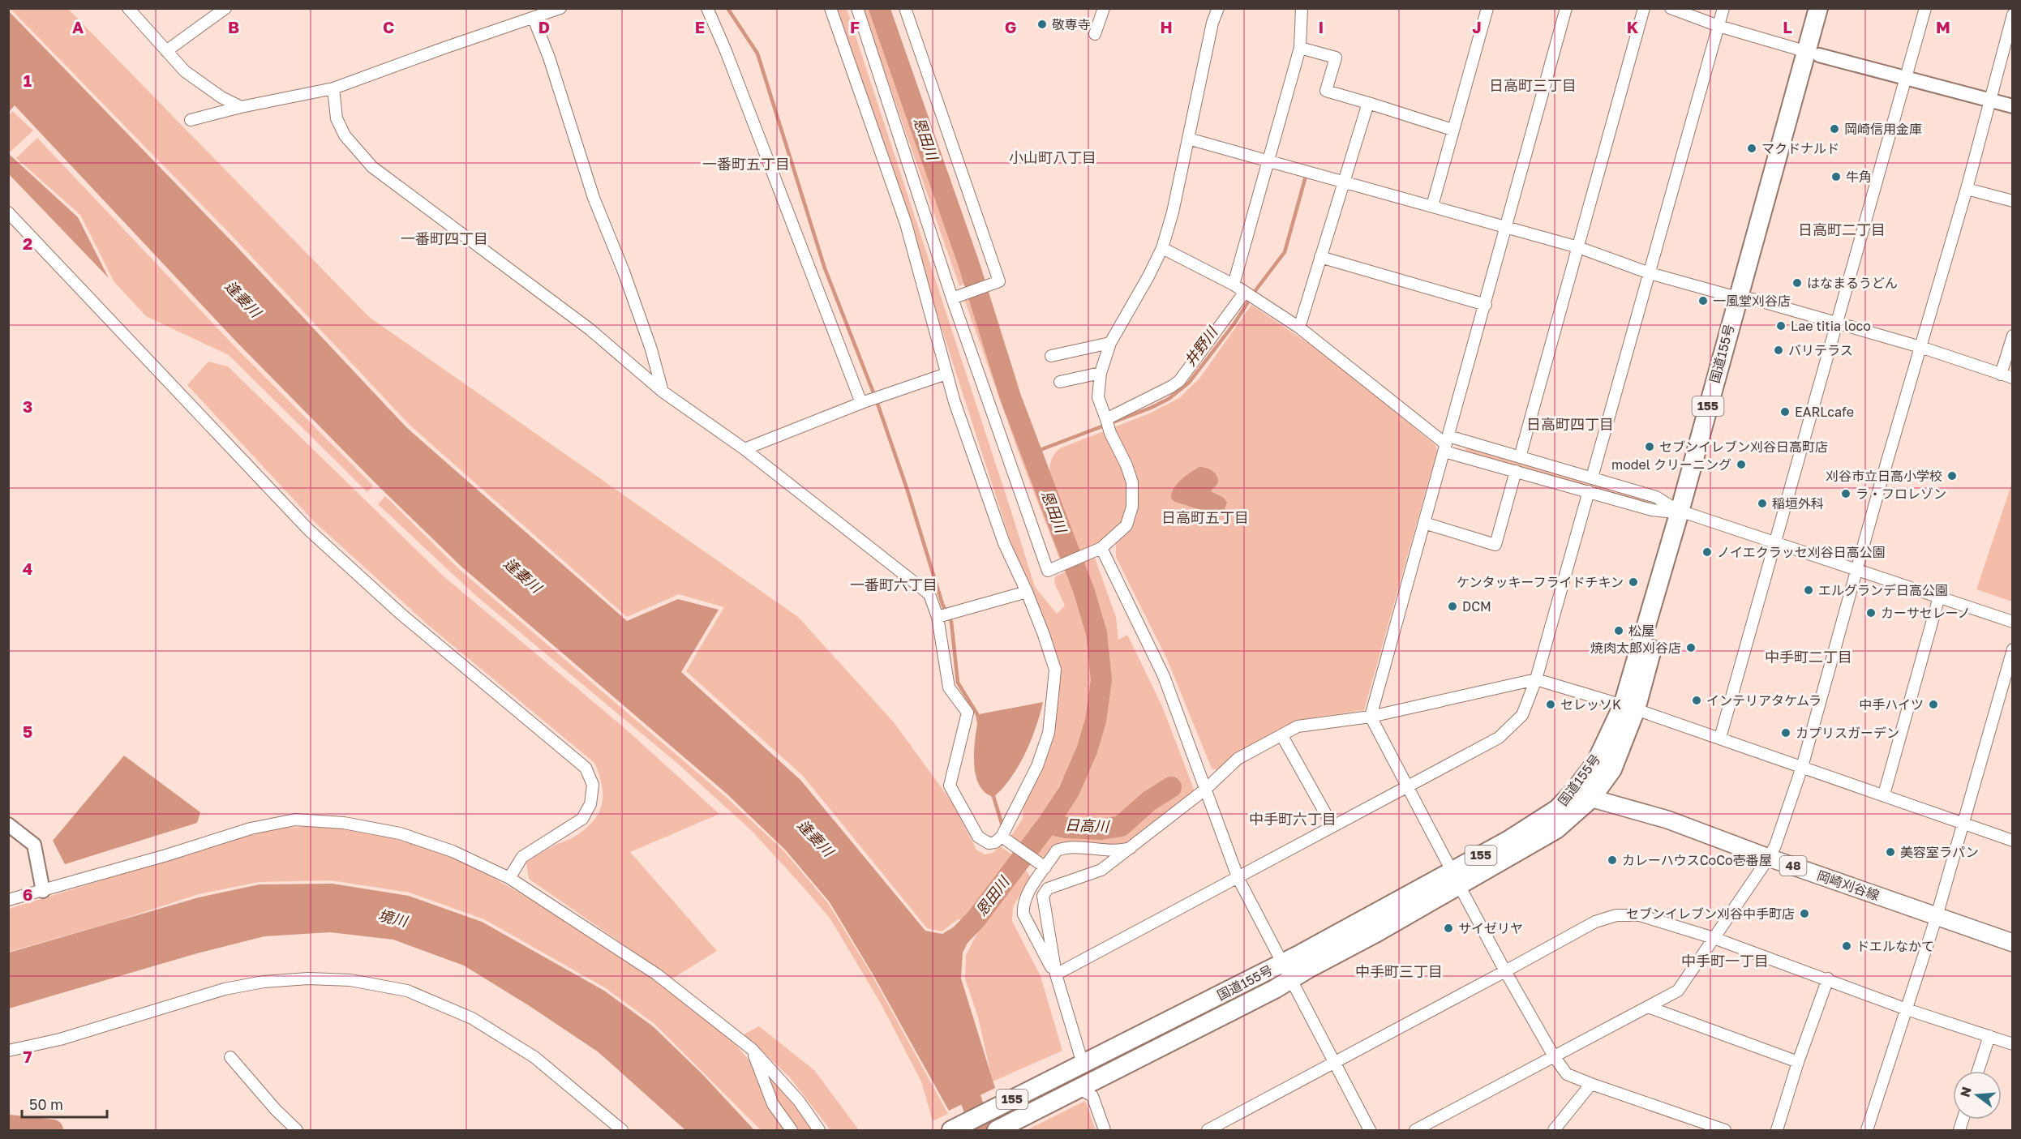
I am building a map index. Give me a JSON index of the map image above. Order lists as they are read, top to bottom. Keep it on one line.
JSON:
{"streets":{"highway":["国道155号","155"],"main road":["48","岡崎刈谷線"]},"crossings":[["国道155号","岡崎刈谷線"]],"districts":["日高町三丁目","小山町八丁目","一番町五丁目","日高町二丁目","一番町四丁目","日高町四丁目","日高町五丁目","一番町六丁目","中手町二丁目","中手町六丁目","中手町一丁目","中手町三丁目"],"water":["恩田川","逢妻川","井野川","日高川","境川"],"places":["敬専寺","岡崎信用金庫","マクドナルド","牛角","はなまるうどん","一風堂刈谷店","Lae titia loco","バリテラス","EARLcafe","セブンイレブン刈谷日高町店","model クリーニング","刈谷市立日高小学校","ラ・フロレゾン","稲垣外科","ノイエクラッセ刈谷日高公園","ケンタッキーフライドチキン","エルグランデ日高公園","DCM","カーサセレーノ","松屋","焼肉太郎刈谷店","インテリアタケムラ","セレッソK","中手ハイツ","カプリスガーデン","美容室ラパン","カレーハウスCoCo壱番屋","セブンイレブン刈谷中手町店","サイゼリヤ","ドエルなかて"],"scale_bar":"50 m","north":"left","grid":{"columns":["A","B","C","D","E","F","G","H","I","J","K","L","M"],"rows":["1","2","3","4","5","6","7"]}}
